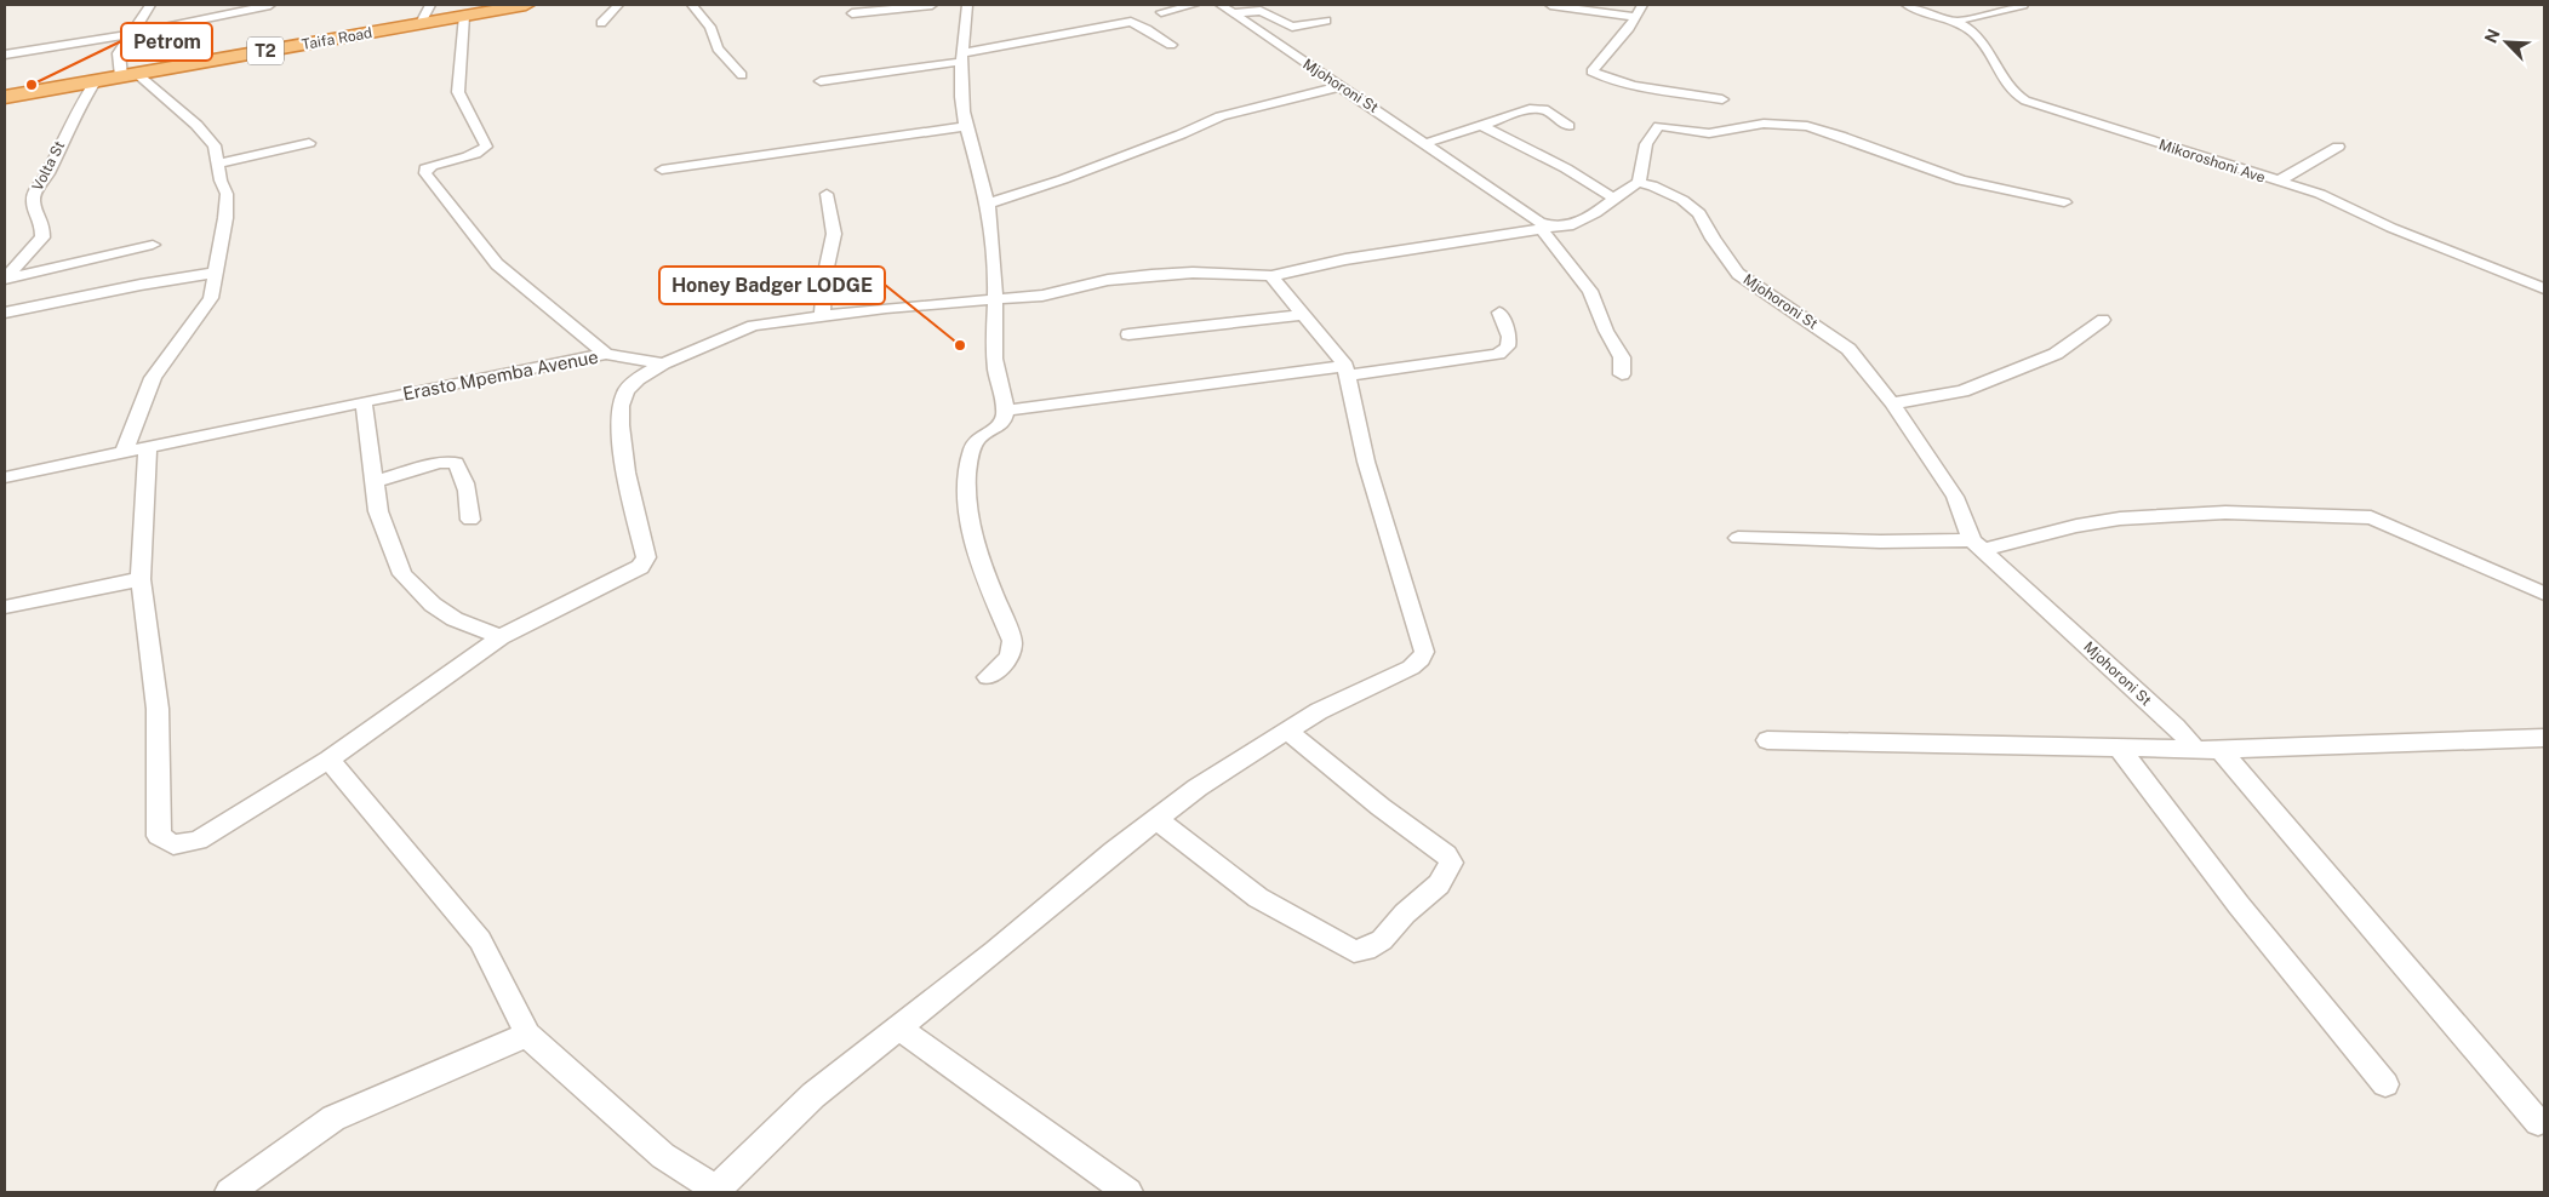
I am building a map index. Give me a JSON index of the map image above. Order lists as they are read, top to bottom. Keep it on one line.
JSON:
{"streets":{"highway":["Taifa Road","T2"],"street":["Mjohoroni St","Mikoroshoni Ave","Volta St","Erasto Mpemba Avenue"]},"crossings":[["Taifa Road","Volta St"],["Mjohoroni St","Erasto Mpemba Avenue"]],"places":["Petrom","Honey Badger LODGE"],"north":"top left"}
